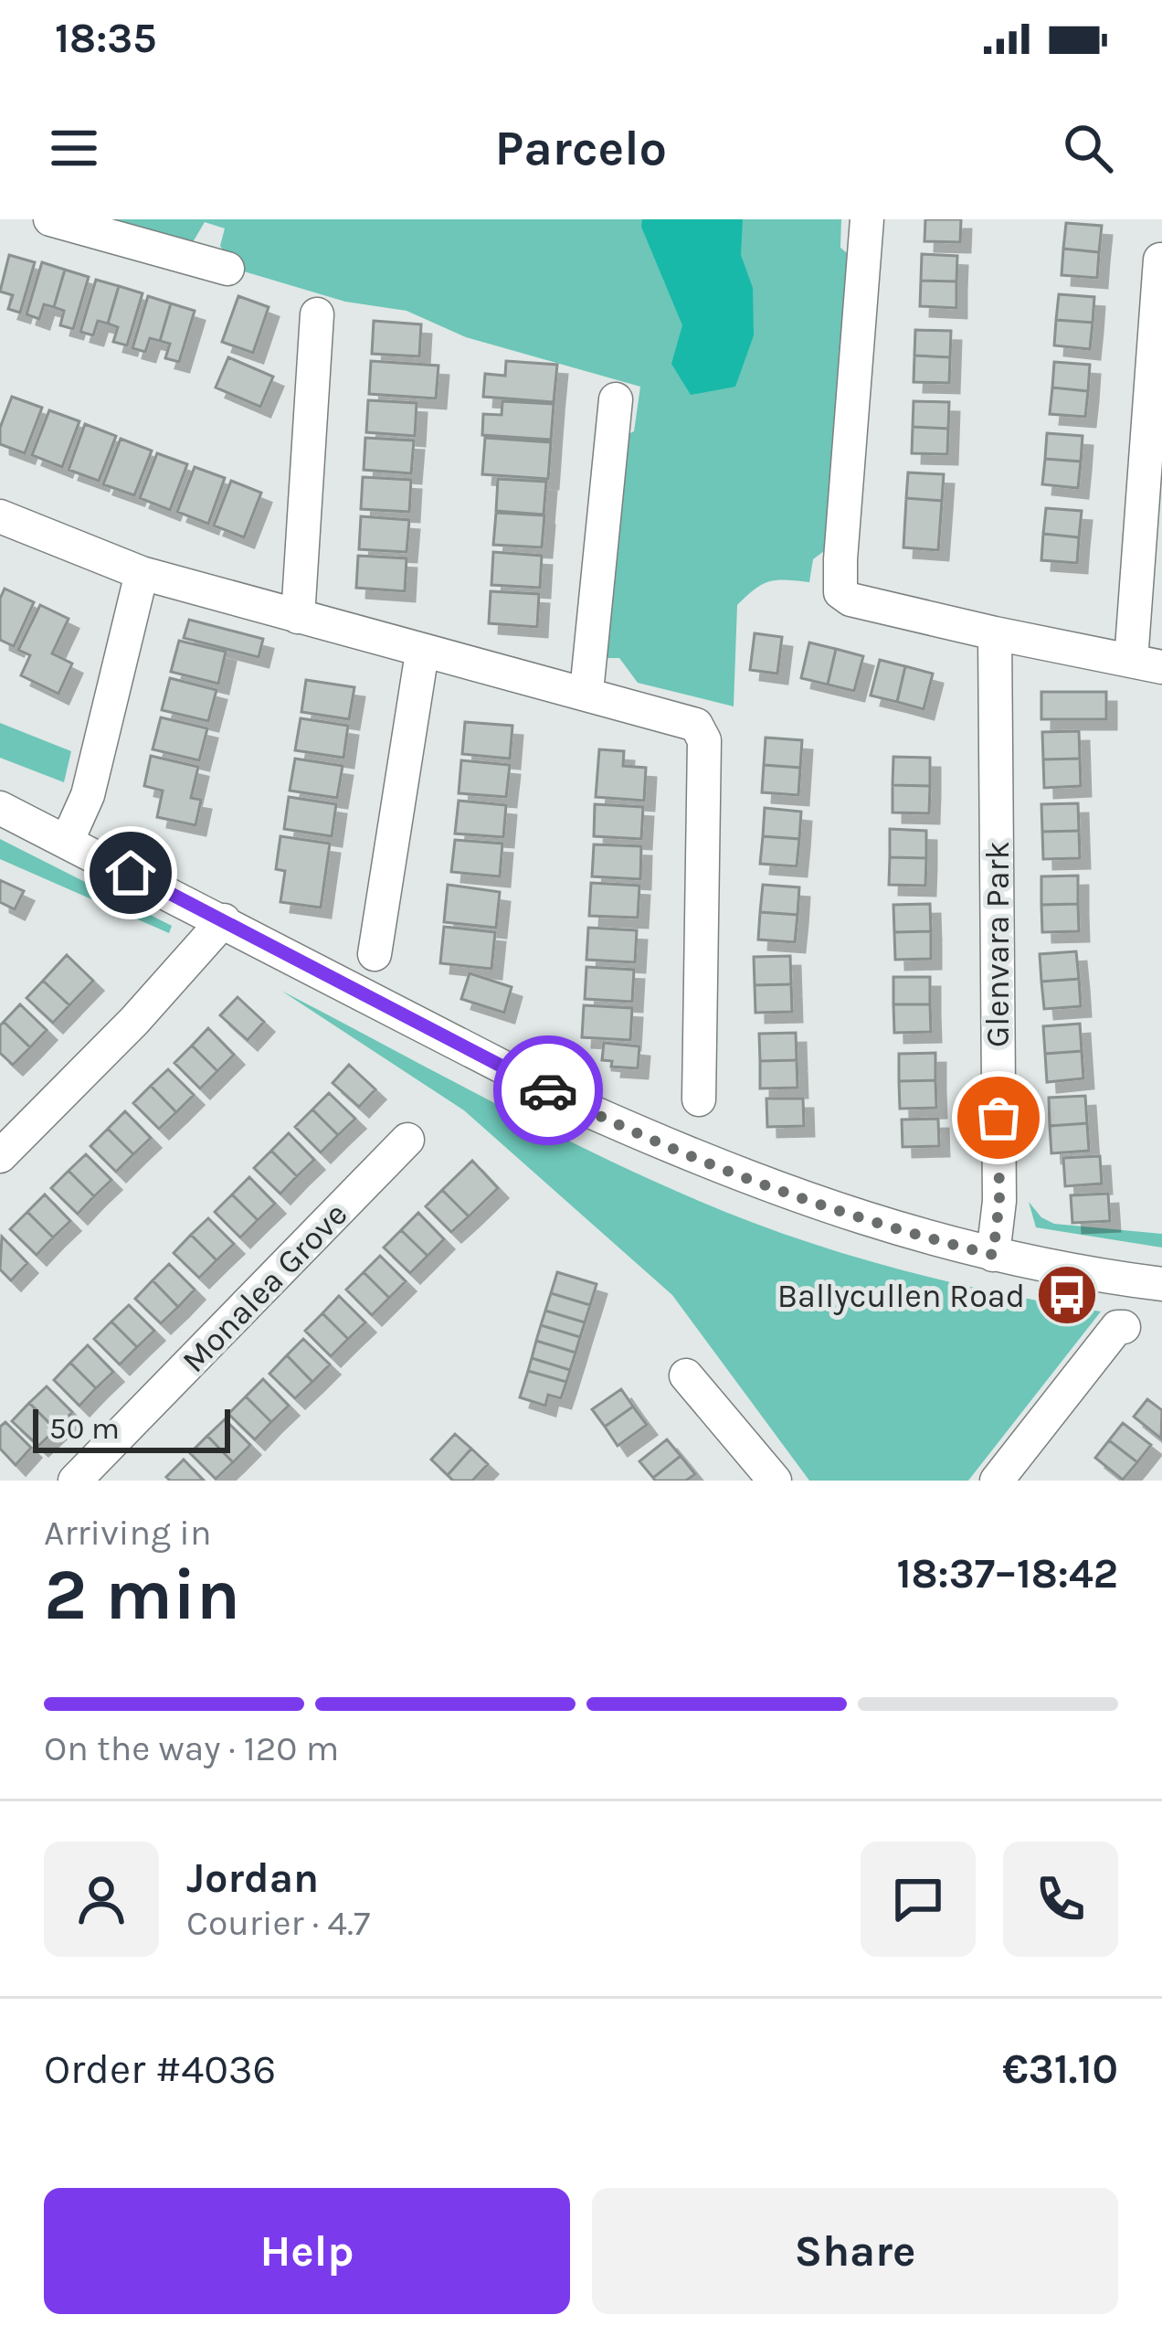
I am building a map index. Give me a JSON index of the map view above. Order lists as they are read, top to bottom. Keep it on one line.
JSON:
{"streets":{"street":["Glenvara Park","Monalea Grove"]},"places":{"bus stop":["Ballycullen Road"]},"scale_bar":"50 m","page":{"status":"18:35","header":"Parcelo","scale":"50 m","heading":["2 min","Arriving in","18:37–18:42"],"panel":["Jordan","Courier · 4.7","Order #4036","€31.10"],"bar":"On the way · 120 m","buttons":["Help","Share"]}}
